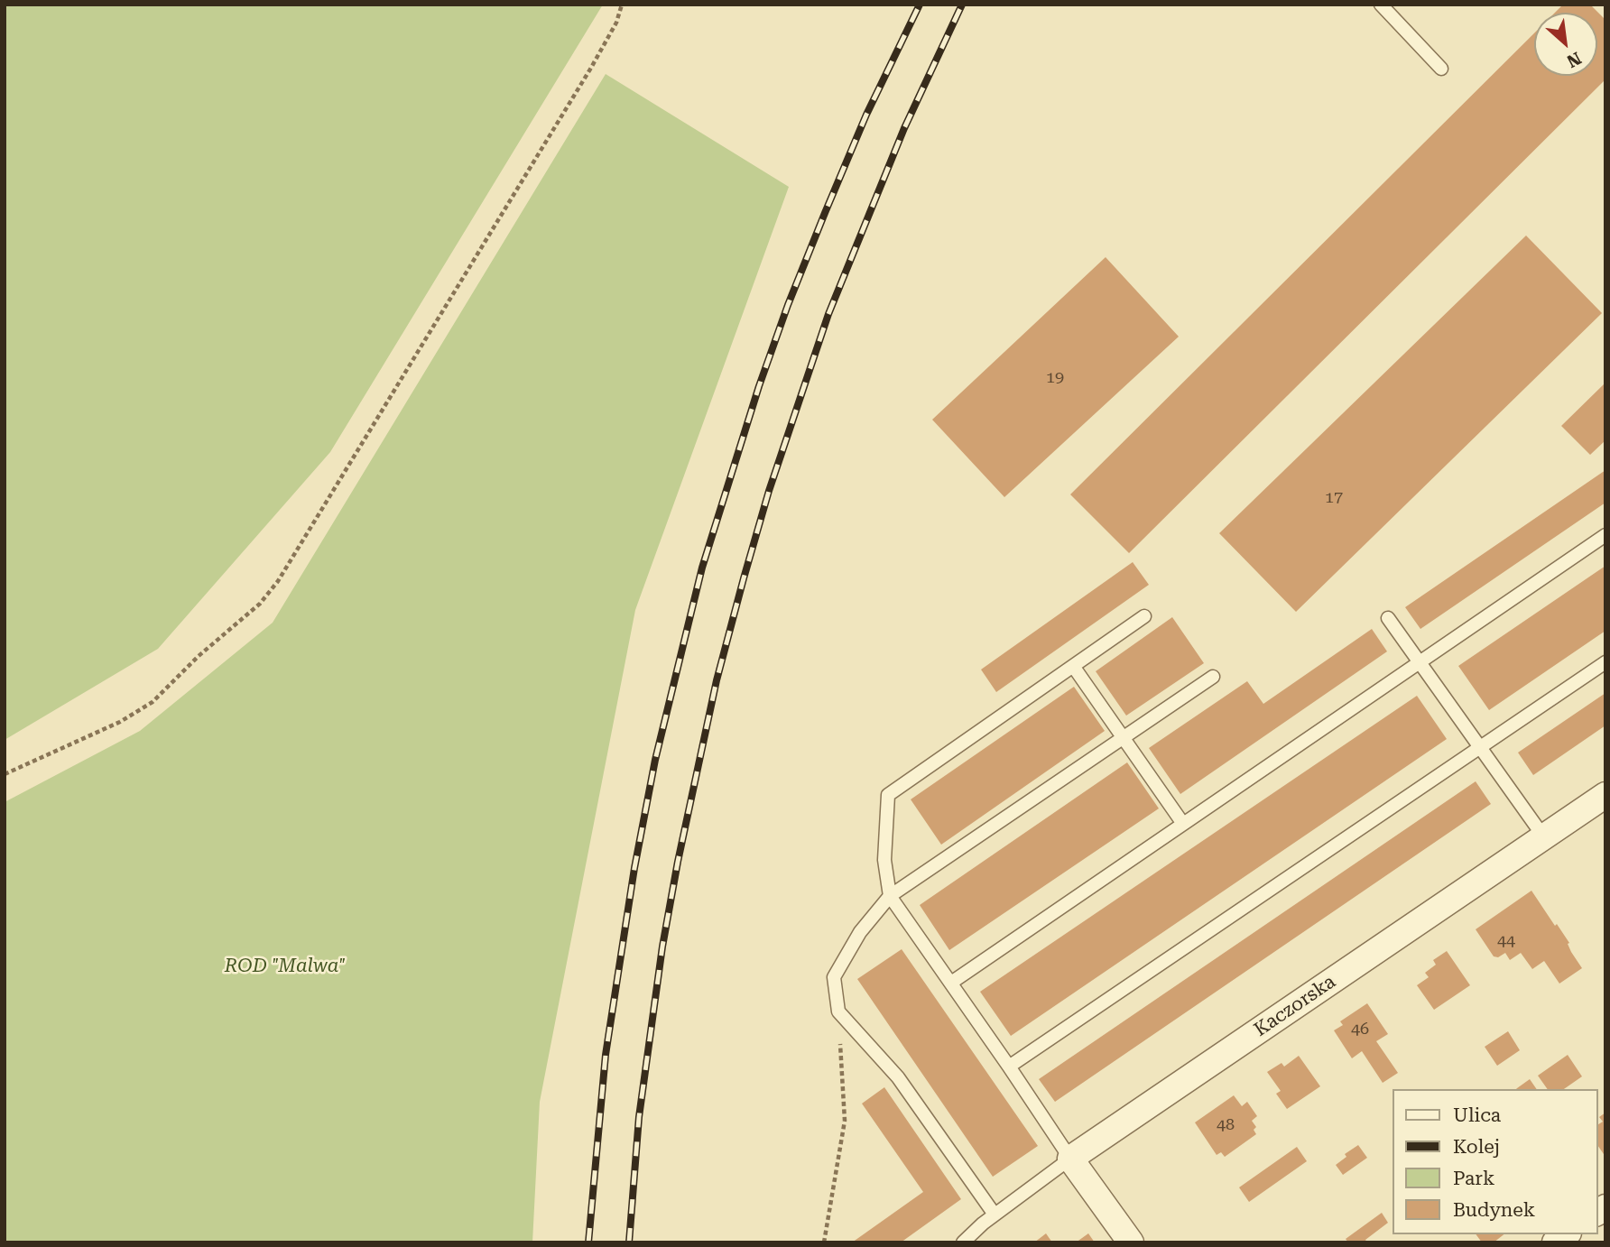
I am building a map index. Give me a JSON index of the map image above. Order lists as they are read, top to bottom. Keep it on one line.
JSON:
{"streets":{"street":["Kaczorska"]},"parks":["ROD \"Malwa\""],"house_numbers":["19","17","44","46","48"],"legend":["Ulica","Kolej","Park","Budynek"],"north":"bottom right"}
